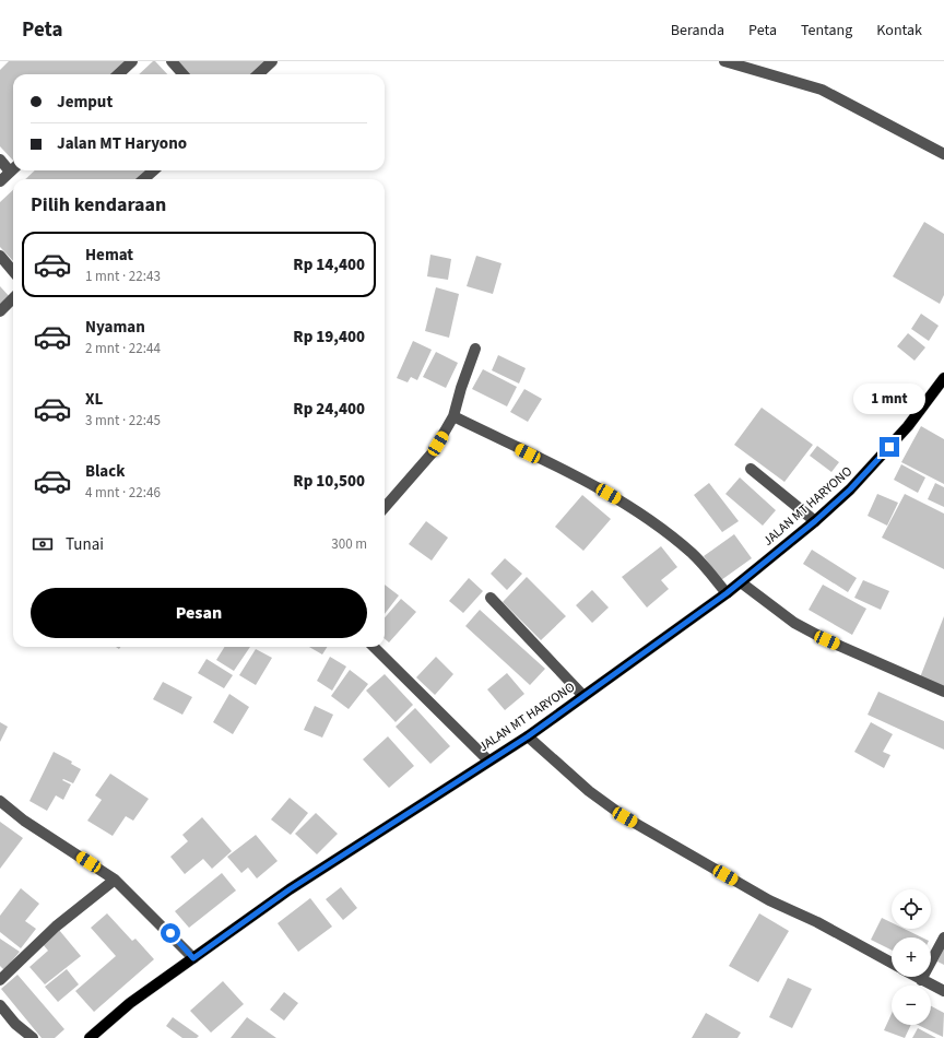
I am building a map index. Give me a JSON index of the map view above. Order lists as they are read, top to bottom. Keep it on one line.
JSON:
{"streets":{"main road":["JALAN MT HARYONO"]},"page":{"header":"Peta","nav":["Beranda","Peta","Tentang","Kontak"],"banner":["Jemput","Jalan MT Haryono"],"heading":"Pilih kendaraan","list":[{"name":"Hemat","note":"1 mnt · 22:43","value":"Rp 14,400"},{"name":"Nyaman","note":"2 mnt · 22:44","value":"Rp 19,400"},{"name":"XL","note":"3 mnt · 22:45","value":"Rp 24,400"},{"name":"Black","note":"4 mnt · 22:46","value":"Rp 10,500"}],"bubble":"1 mnt","pay":["Tunai","300 m"],"buttons":"Pesan","map_buttons":["+","−"]}}
